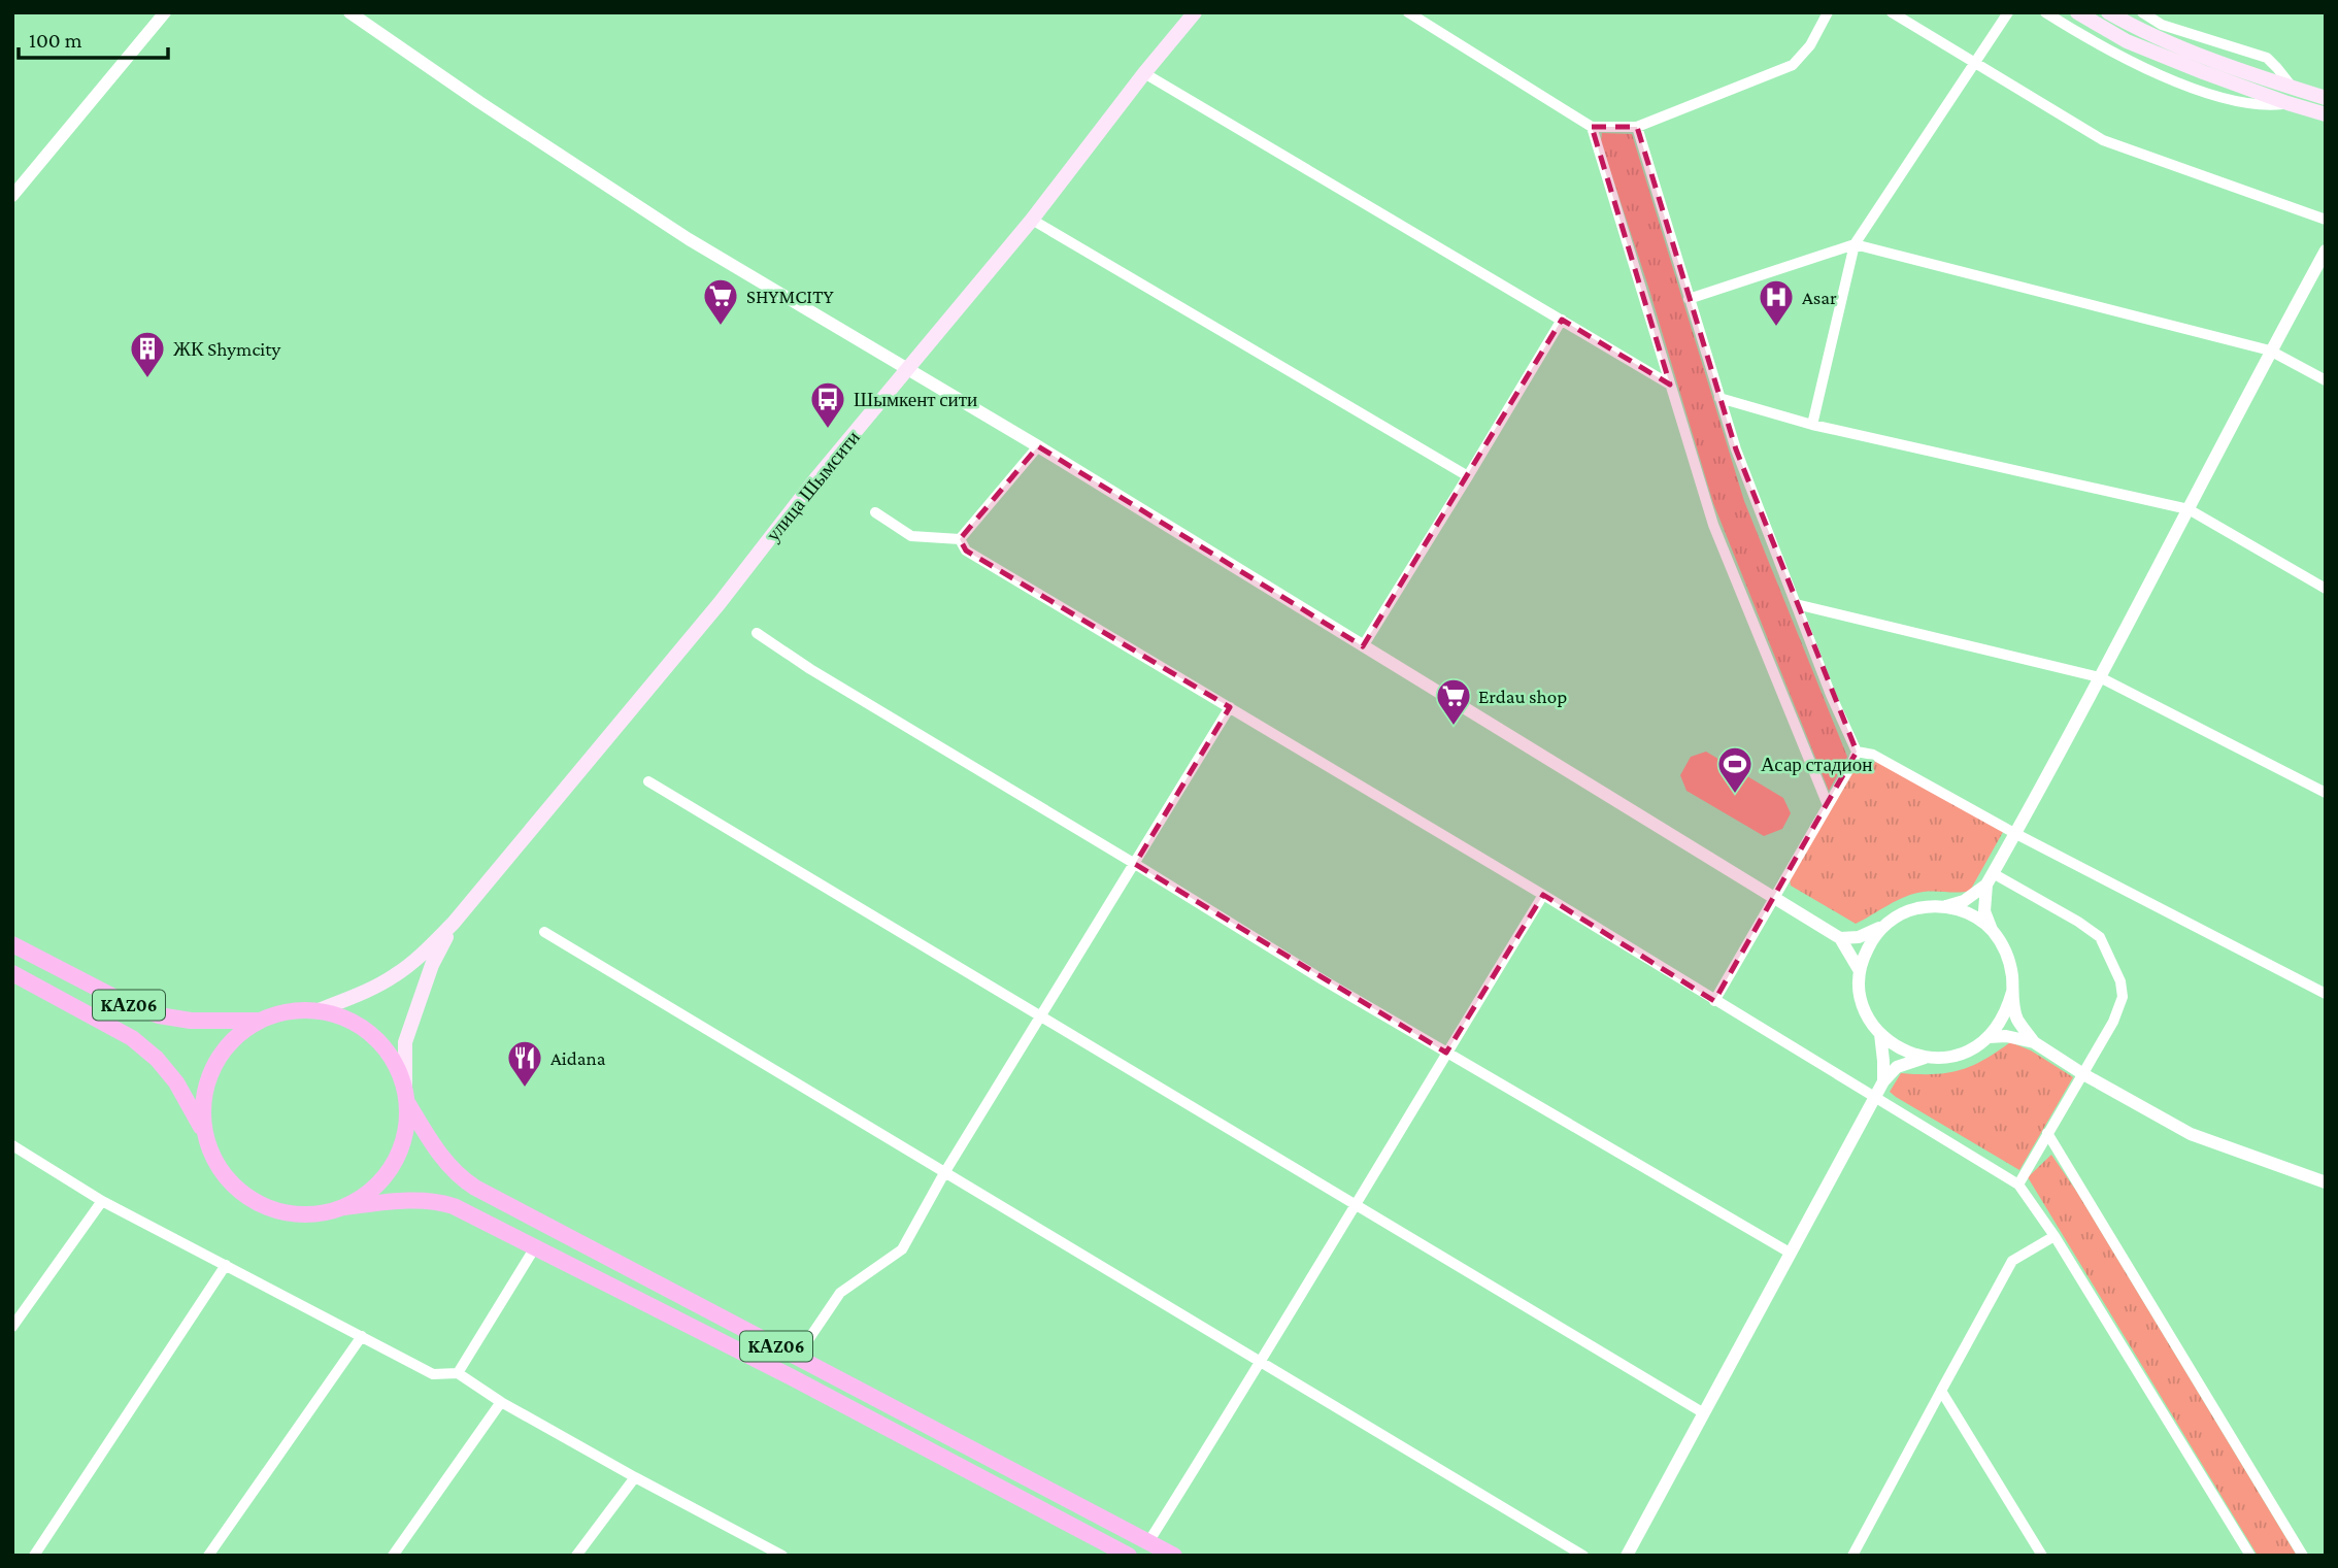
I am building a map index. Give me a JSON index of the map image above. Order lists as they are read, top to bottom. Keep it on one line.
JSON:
{"streets":{"highway":["KАZ06"],"main road":["улица Шымсити"]},"crossings":[["улица Шымсити","KАZ06"]],"places":{"supermarket":["SHYMCITY","Erdau shop"],"hospital":["Asar"],"building":["ЖК Shymcity"],"bus stop":["Шымкент сити"],"sports":["Асар стадион"],"restaurant":["Aidana"]},"scale_bar":"100 m"}
